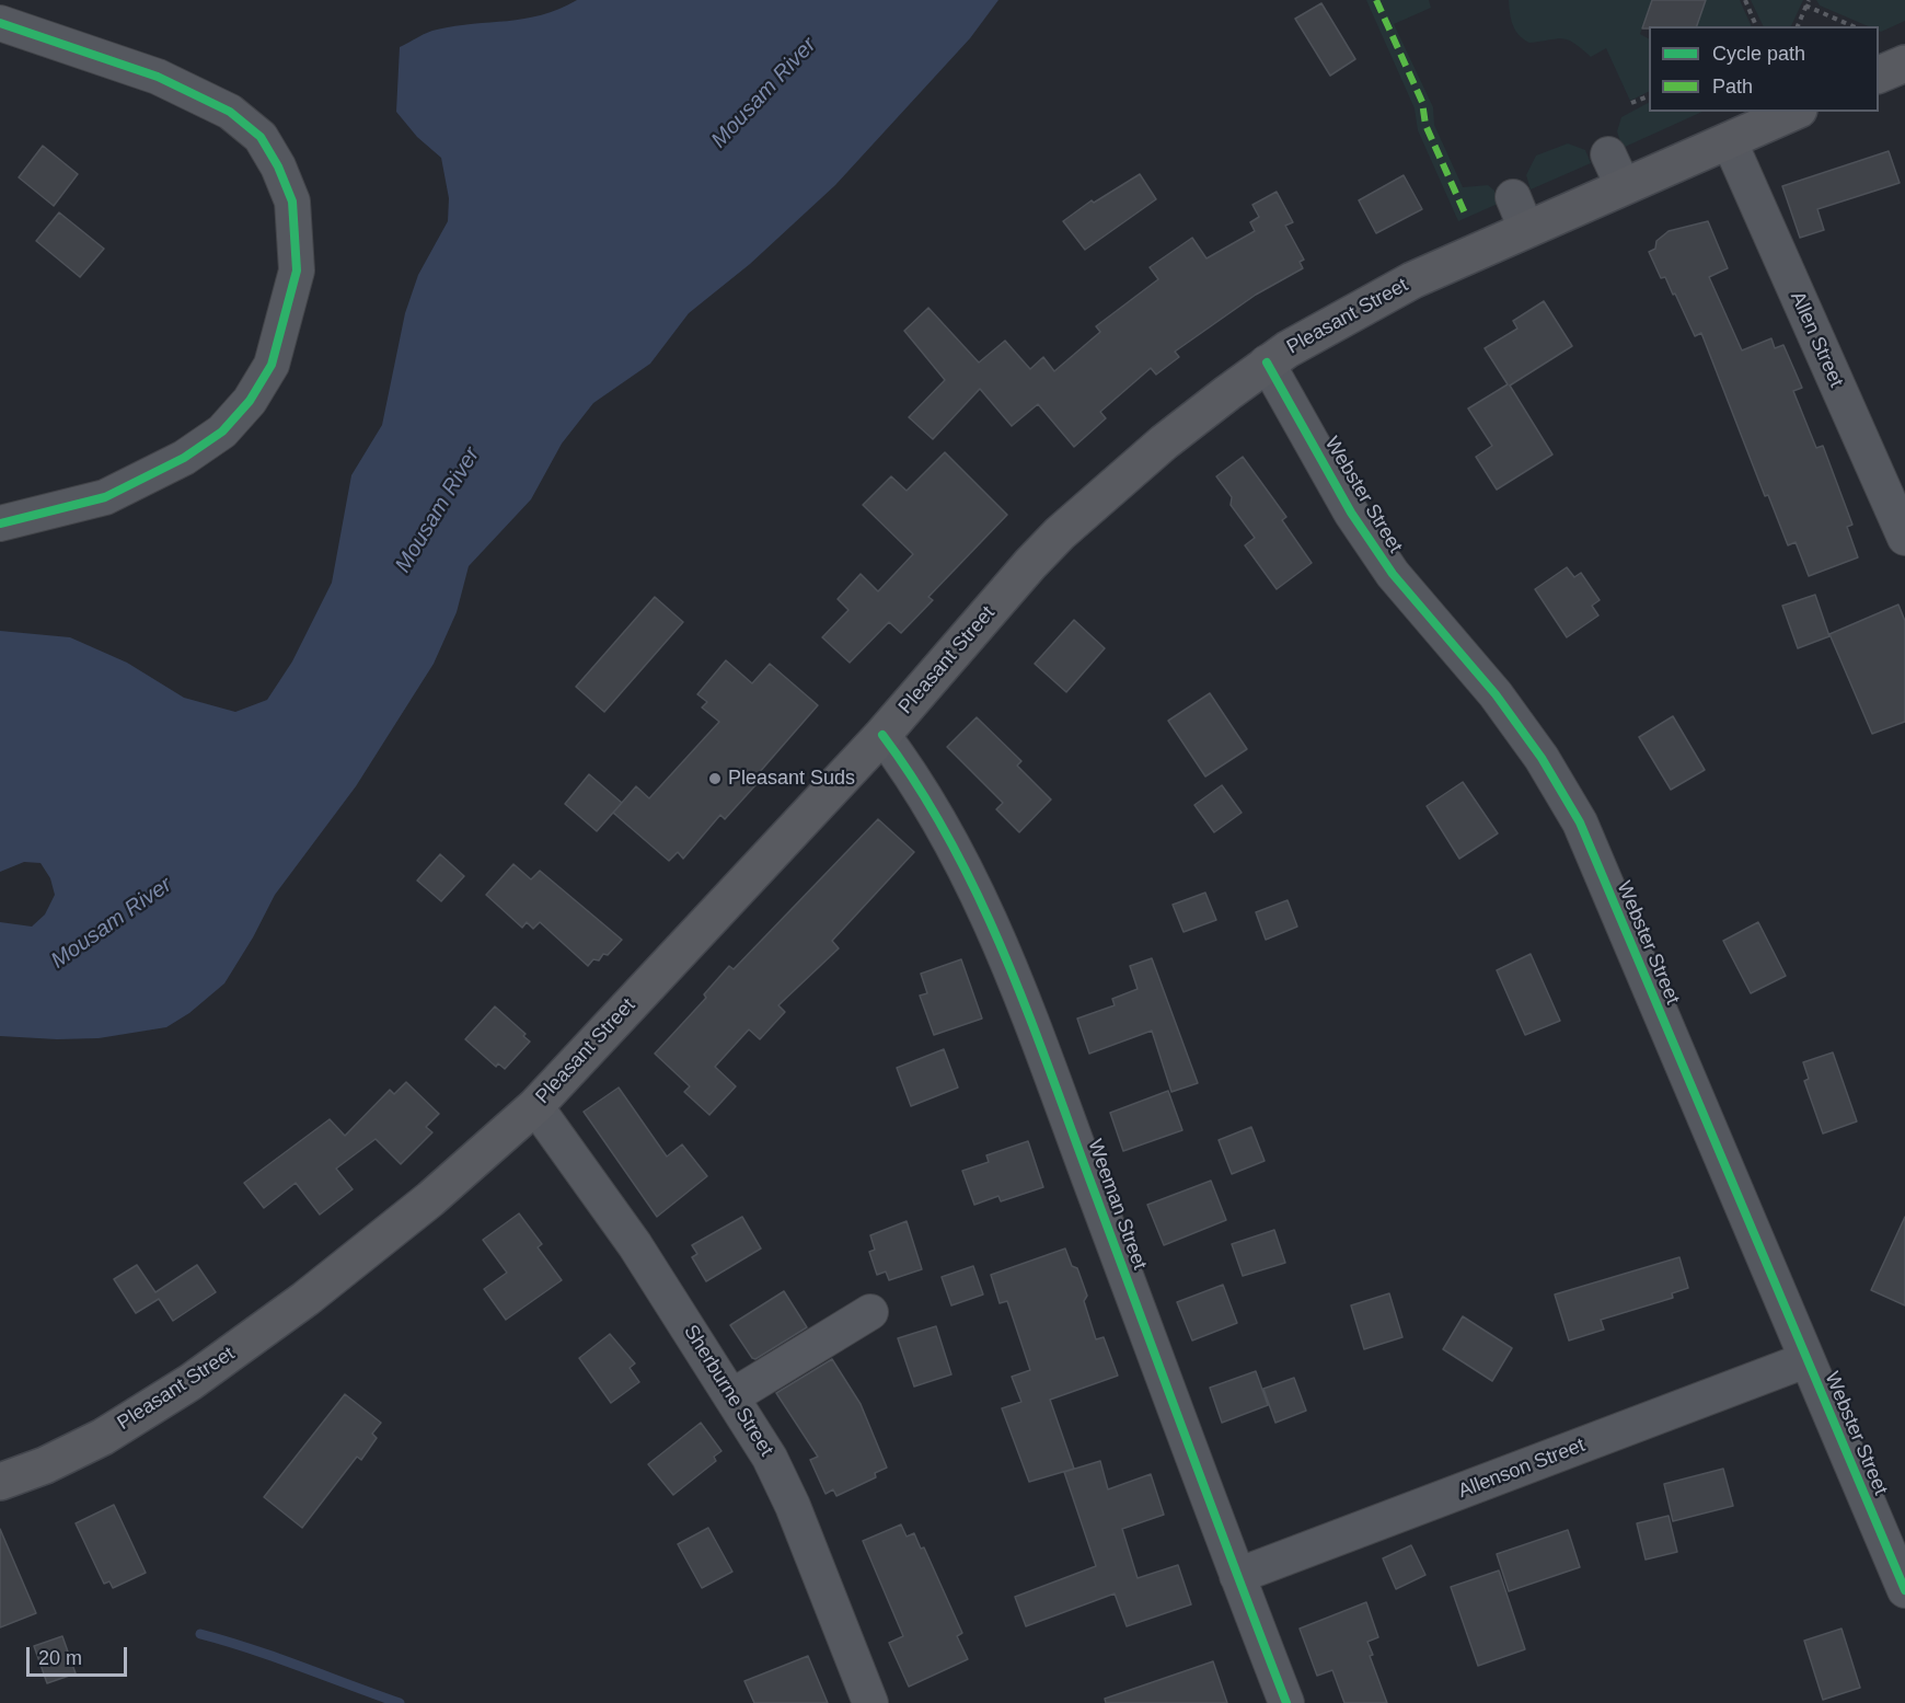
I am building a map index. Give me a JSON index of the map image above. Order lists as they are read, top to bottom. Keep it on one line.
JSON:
{"streets":{"main road":["Pleasant Street"],"street":["Allen Street","Webster Street","Weeman Street","Sherburne Street","Allenson Street"]},"crossings":[["Pleasant Street","Allen Street"],["Pleasant Street","Webster Street"],["Pleasant Street","Weeman Street"],["Pleasant Street","Sherburne Street"],["Webster Street","Allenson Street"],["Weeman Street","Allenson Street"]],"water":["Mousam River"],"places":["Pleasant Suds"],"legend":["Cycle path","Path"],"scale_bar":"20 m"}
